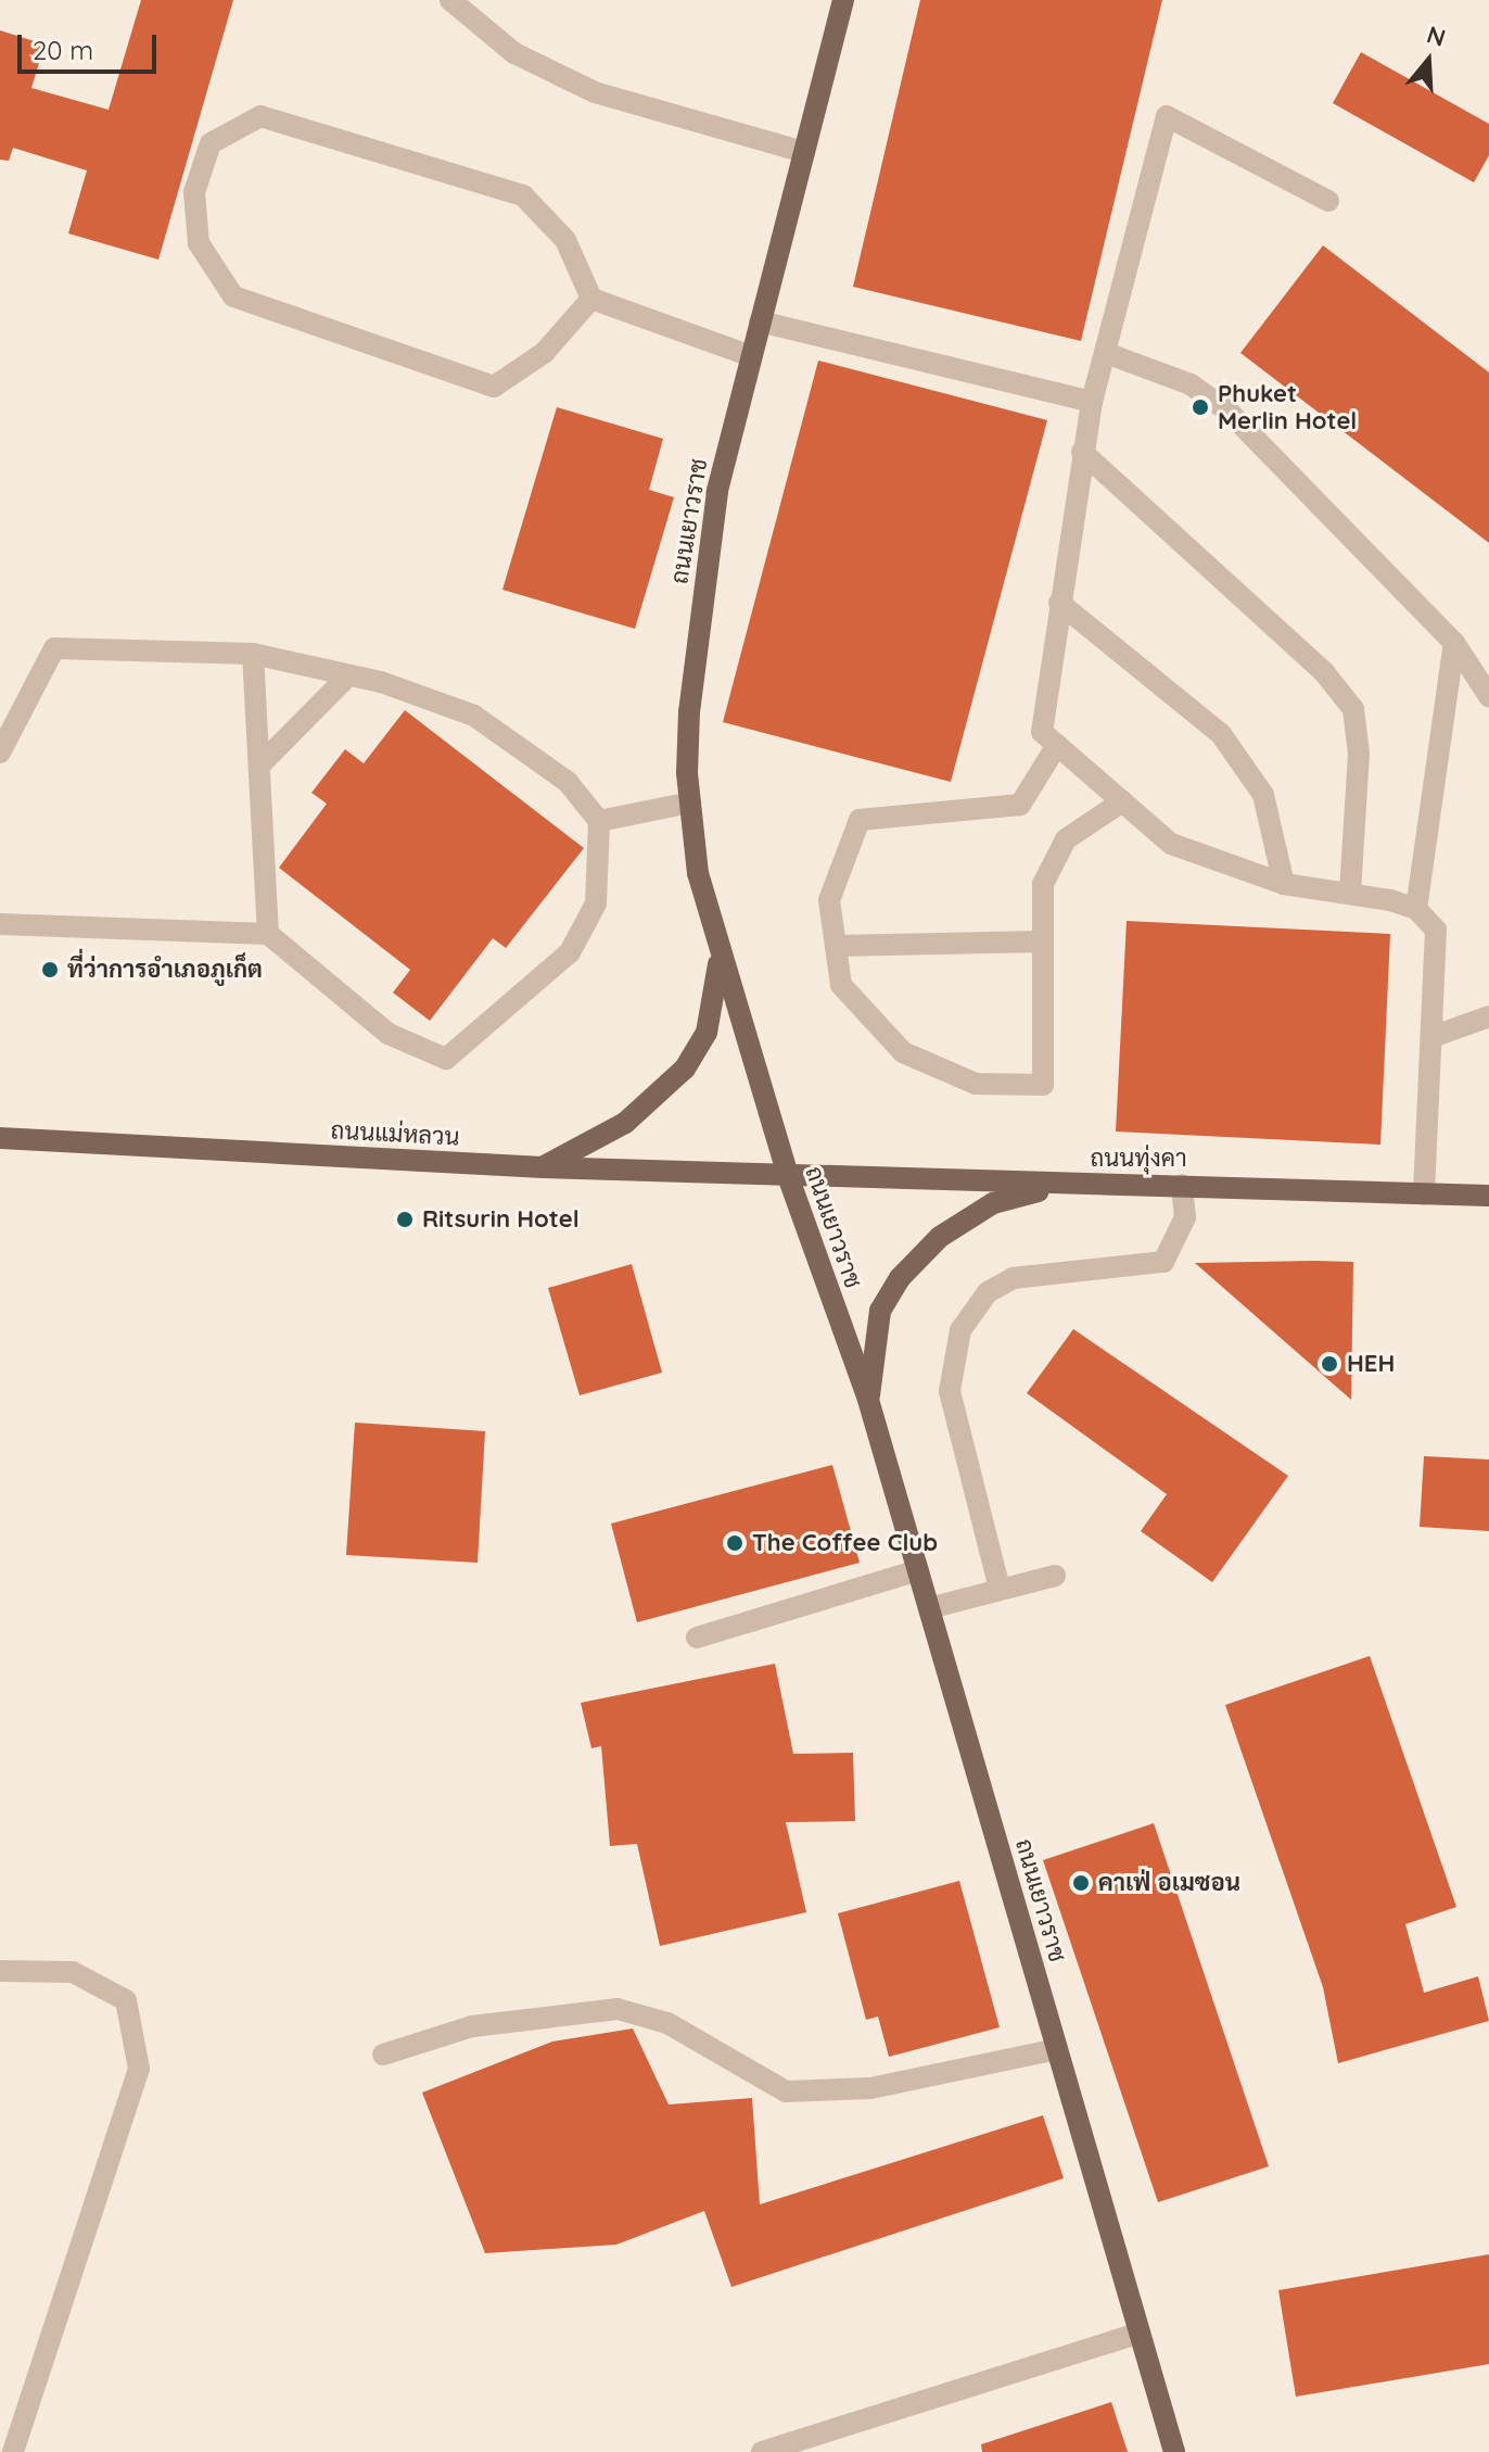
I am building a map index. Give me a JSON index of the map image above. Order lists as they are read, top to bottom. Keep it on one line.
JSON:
{"streets":{"main road":["ถนนเยาวราช","ถนนแม่หลวน","ถนนทุ่งคา"]},"crossings":[["ถนนเยาวราช","ถนนแม่หลวน"],["ถนนเยาวราช","ถนนทุ่งคา"],["ถนนแม่หลวน","ถนนทุ่งคา"]],"places":["Phuket Merlin Hotel","ที่ว่าการอำเภอภูเก็ต","Ritsurin Hotel","HEH","The Coffee Club","คาเฟ่ อเมซอน"],"scale_bar":"20 m","north":"top"}
